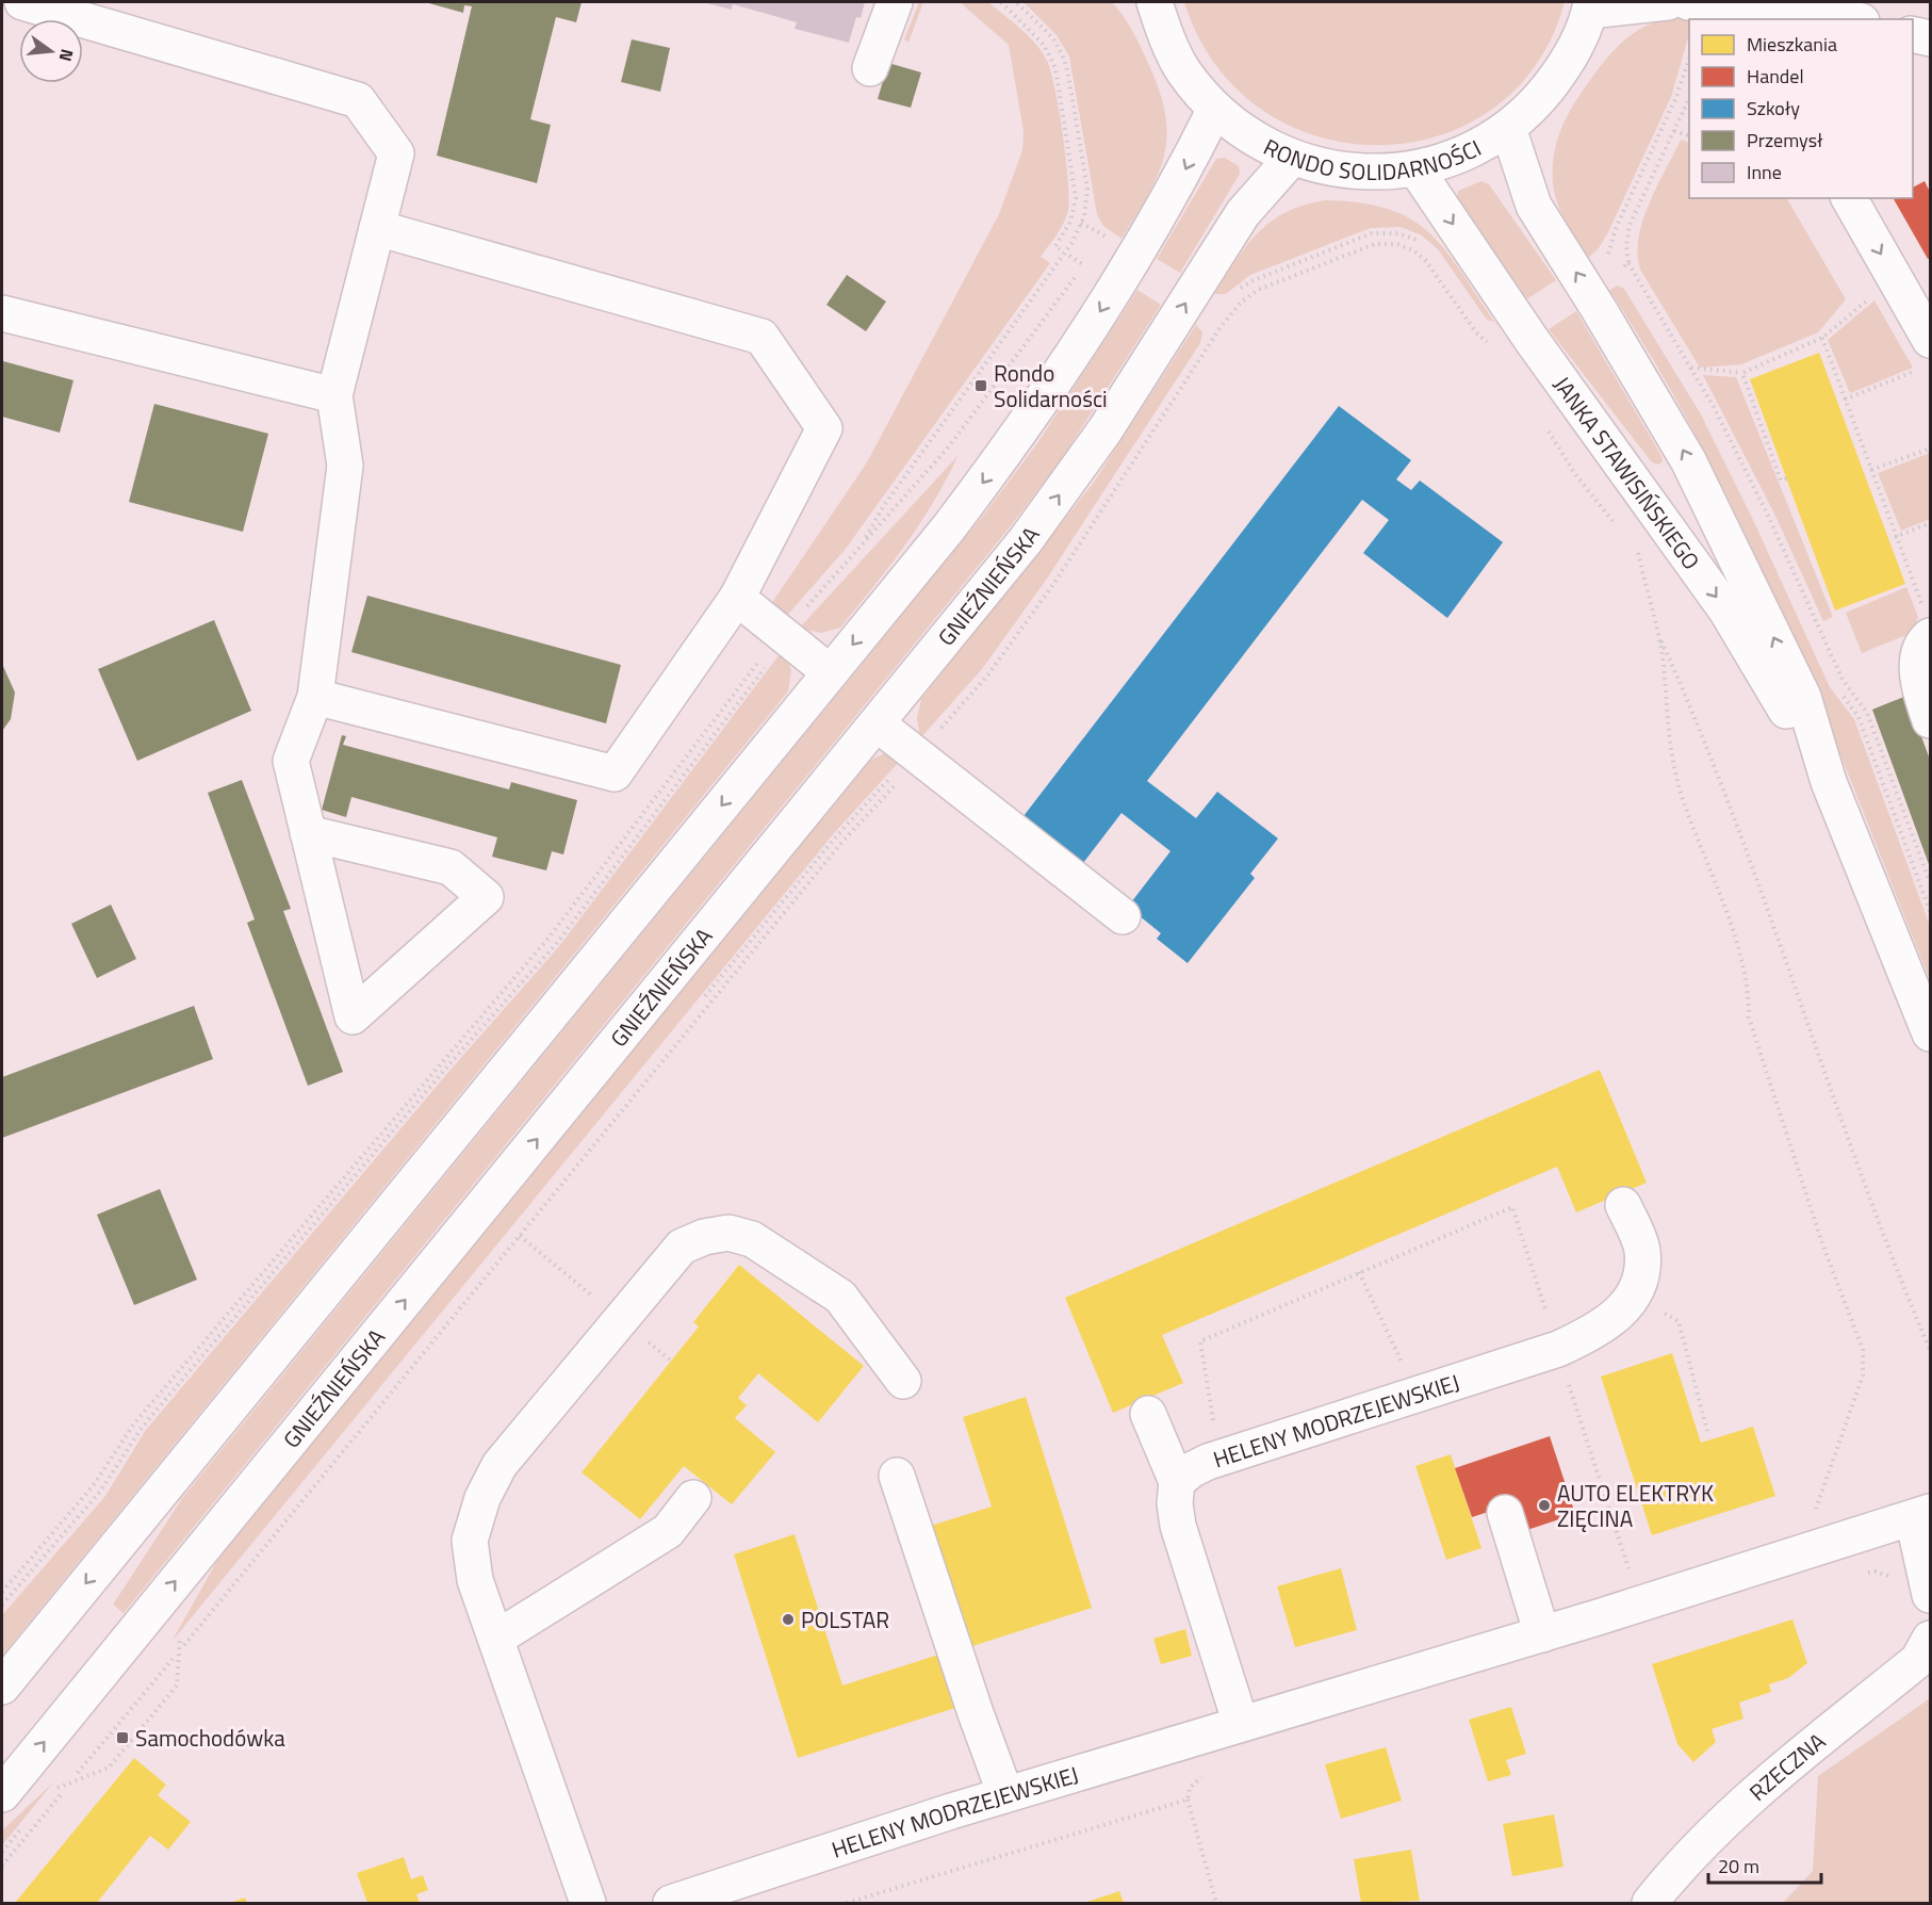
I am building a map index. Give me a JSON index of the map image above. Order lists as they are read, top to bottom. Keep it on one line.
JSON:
{"streets":{"street":["RONDO SOLIDARNOŚCI","JANKA STAWISIŃSKIEGO","GNIEŹNIEŃSKA","HELENY MODRZEJEWSKIEJ","RZECZNA"]},"crossings":[["RONDO SOLIDARNOŚCI","JANKA STAWISIŃSKIEGO"],["RONDO SOLIDARNOŚCI","GNIEŹNIEŃSKA"]],"places":{"transit":["Rondo Solidarności","Samochodówka"],"other":["AUTO ELEKTRYK ZIĘCINA","POLSTAR"]},"legend":["Mieszkania","Handel","Szkoły","Przemysł","Inne"],"scale_bar":"20 m","north":"right"}
